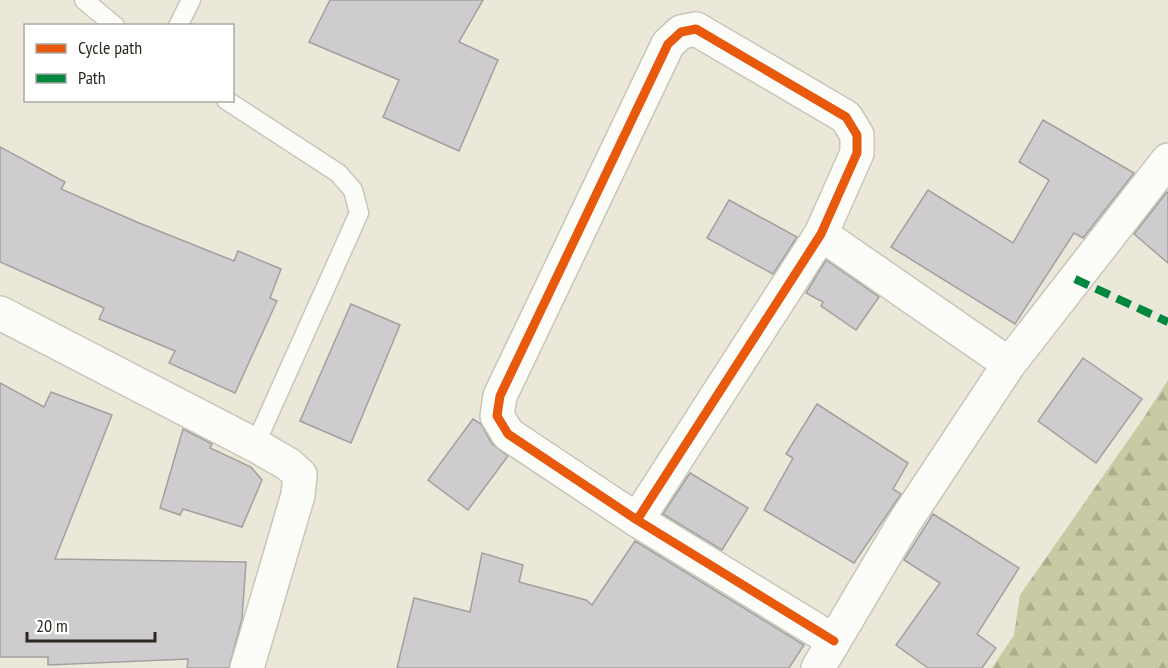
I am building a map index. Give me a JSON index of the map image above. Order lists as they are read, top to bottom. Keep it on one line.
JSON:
{"legend":["Cycle path","Path"],"scale_bar":"20 m"}
